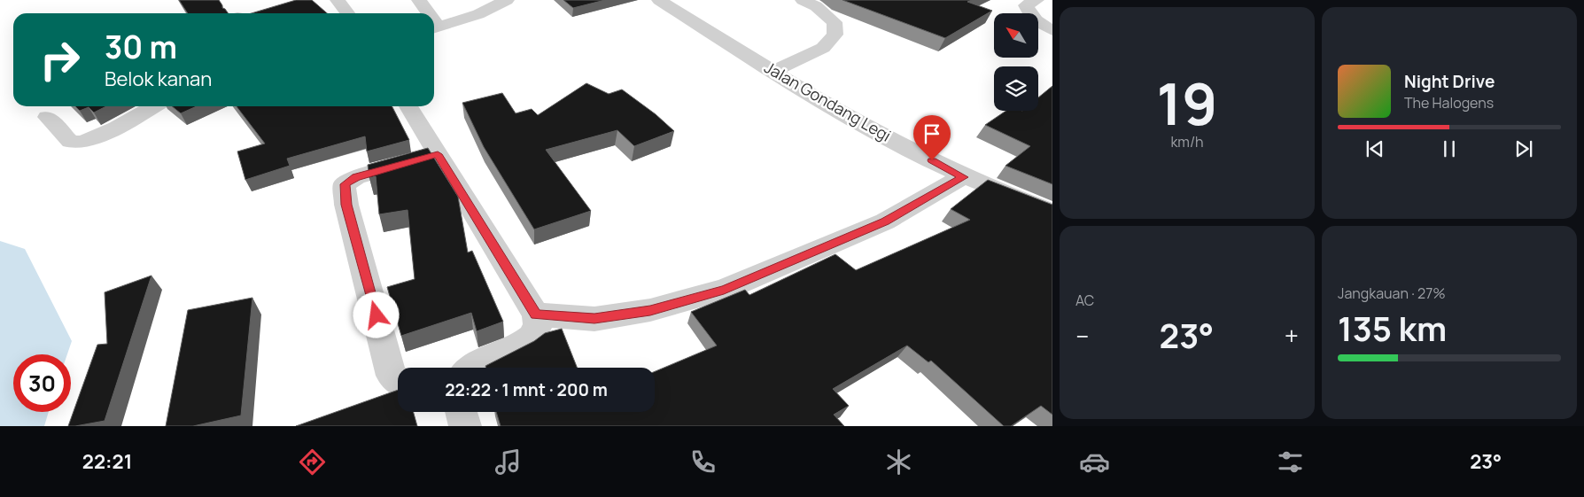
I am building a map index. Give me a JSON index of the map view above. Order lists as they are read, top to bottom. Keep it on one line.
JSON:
{"streets":{"street":["Jalan Gondang Legi"]},"north":"top left","page":{"tile":[["19","km/h"],"AC",["Jangkauan · 27%","135 km"]],"turn":["30 m","Belok kanan"],"song":["Night Drive","The Halogens"],"heat":["−","23°","+"],"limit":"30","trip":"22:22 · 1 mnt · 200 m","tabs":["22:21","23°"]}}
